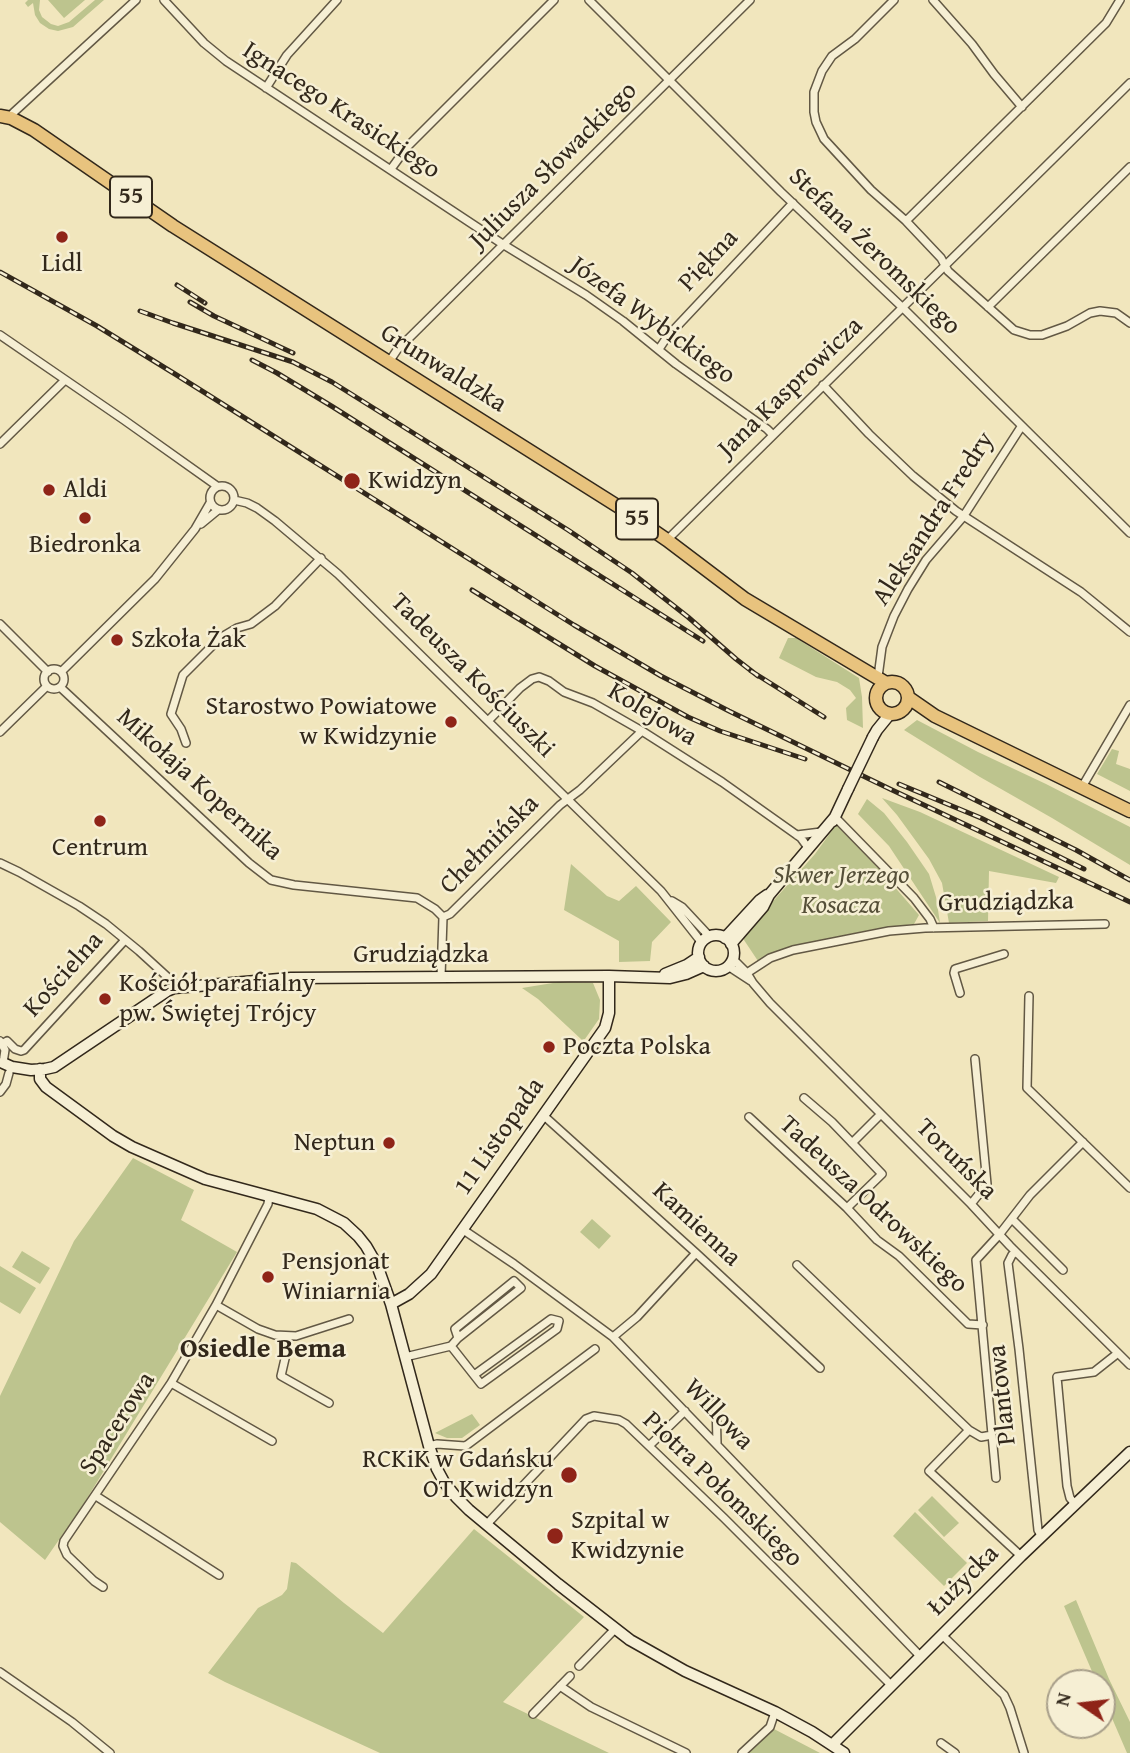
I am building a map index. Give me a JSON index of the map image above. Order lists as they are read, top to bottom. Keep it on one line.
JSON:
{"streets":{"main road":["55","Grunwaldzka"],"street":["Ignacego Krasickiego","Juliusza Słowackiego","Stefana Żeromskiego","Piękna","Józefa Wybickiego","Jana Kasprowicza","Aleksandra Fredry","Tadeusza Kościuszki","Kolejowa","Mikołaja Kopernika","Chełmińska","Grudziądzka","Kościelna","11 Listopada","Toruńska","Tadeusza Odrowskiego","Kamienna","Plantowa","Willowa","Spacerowa","Piotra Połomskiego","Łużycka"]},"crossings":[["Ignacego Krasickiego","Juliusza Słowackiego"],["Ignacego Krasickiego","Józefa Wybickiego"],["Juliusza Słowackiego","Stefana Żeromskiego"],["Juliusza Słowackiego","Józefa Wybickiego"],["Juliusza Słowackiego","Grunwaldzka"],["55","Grunwaldzka"],["55","Aleksandra Fredry"],["Stefana Żeromskiego","Piękna"],["Stefana Żeromskiego","Jana Kasprowicza"],["Stefana Żeromskiego","Aleksandra Fredry"],["Piękna","Józefa Wybickiego"],["Józefa Wybickiego","Jana Kasprowicza"],["Grunwaldzka","Jana Kasprowicza"],["Grunwaldzka","Aleksandra Fredry"],["Tadeusza Kościuszki","Kolejowa"],["Tadeusza Kościuszki","Chełmińska"],["Tadeusza Kościuszki","Grudziądzka"],["Tadeusza Kościuszki","Toruńska"],["Kolejowa","Chełmińska"],["Mikołaja Kopernika","Chełmińska"],["Chełmińska","Grudziądzka"],["Grudziądzka","11 Listopada"],["Grudziądzka","Toruńska"],["11 Listopada","Kamienna"],["11 Listopada","Willowa"],["Toruńska","Plantowa"],["Plantowa","Łużycka"],["Willowa","Łużycka"],["Piotra Połomskiego","Łużycka"]],"districts":["Osiedle Bema"],"parks":["Skwer Jerzego Kosacza"],"places":["Lidl","Kwidzyn","Aldi","Biedronka","Szkoła Żak","Starostwo Powiatowe w Kwidzynie","Centrum","Kościół parafialny pw. Świętej Trójcy","Poczta Polska","Neptun","Pensjonat Winiarnia","RCKiK w Gdańsku OT Kwidzyn","Szpital w Kwidzynie"],"north":"left"}
